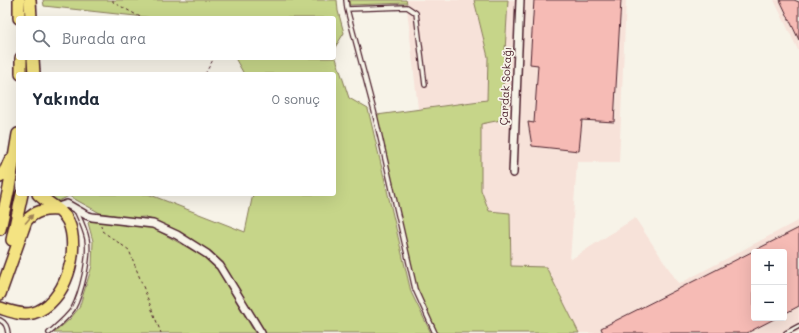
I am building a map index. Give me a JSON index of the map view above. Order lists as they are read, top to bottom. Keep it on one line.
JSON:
{"streets":{"street":["Çardak Sokağı"]},"page":{"search":"Burada ara","heading":["Yakında","0 sonuç"],"map_buttons":["+","−"]}}
